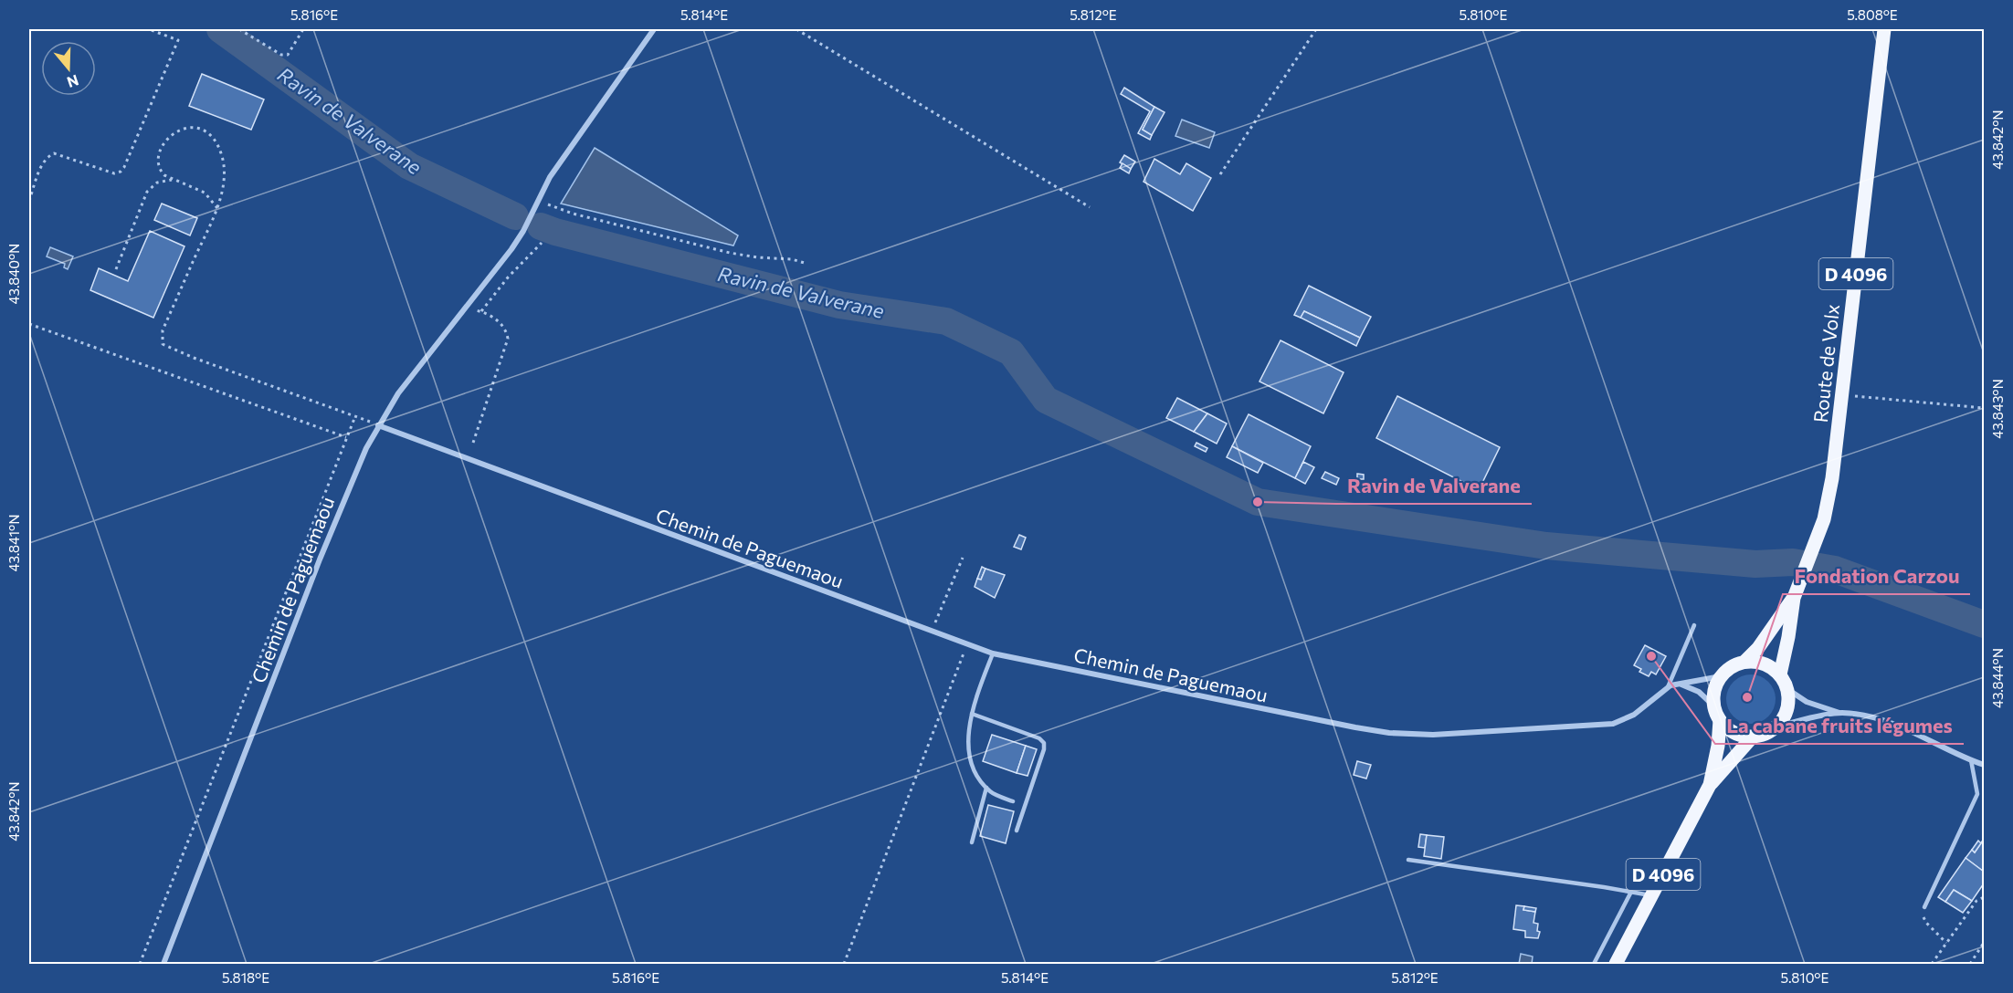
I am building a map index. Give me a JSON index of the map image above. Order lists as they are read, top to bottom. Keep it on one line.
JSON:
{"streets":{"main road":["D 4096","Route de Volx"],"street":["Chemin de Paguemaou"]},"crossings":[["D 4096","Route de Volx"],["D 4096","Chemin de Paguemaou"],["Route de Volx","Chemin de Paguemaou"]],"water":["Ravin de Valverane"],"places":["Ravin de Valverane","La cabane fruits légumes","Fondation Carzou"],"north":"bottom","coordinates":["5.816°E","5.814°E","5.812°E","5.810°E","5.808°E","43.842°N","43.840°N","43.843°N","43.841°N","43.844°N","5.818°E"]}
